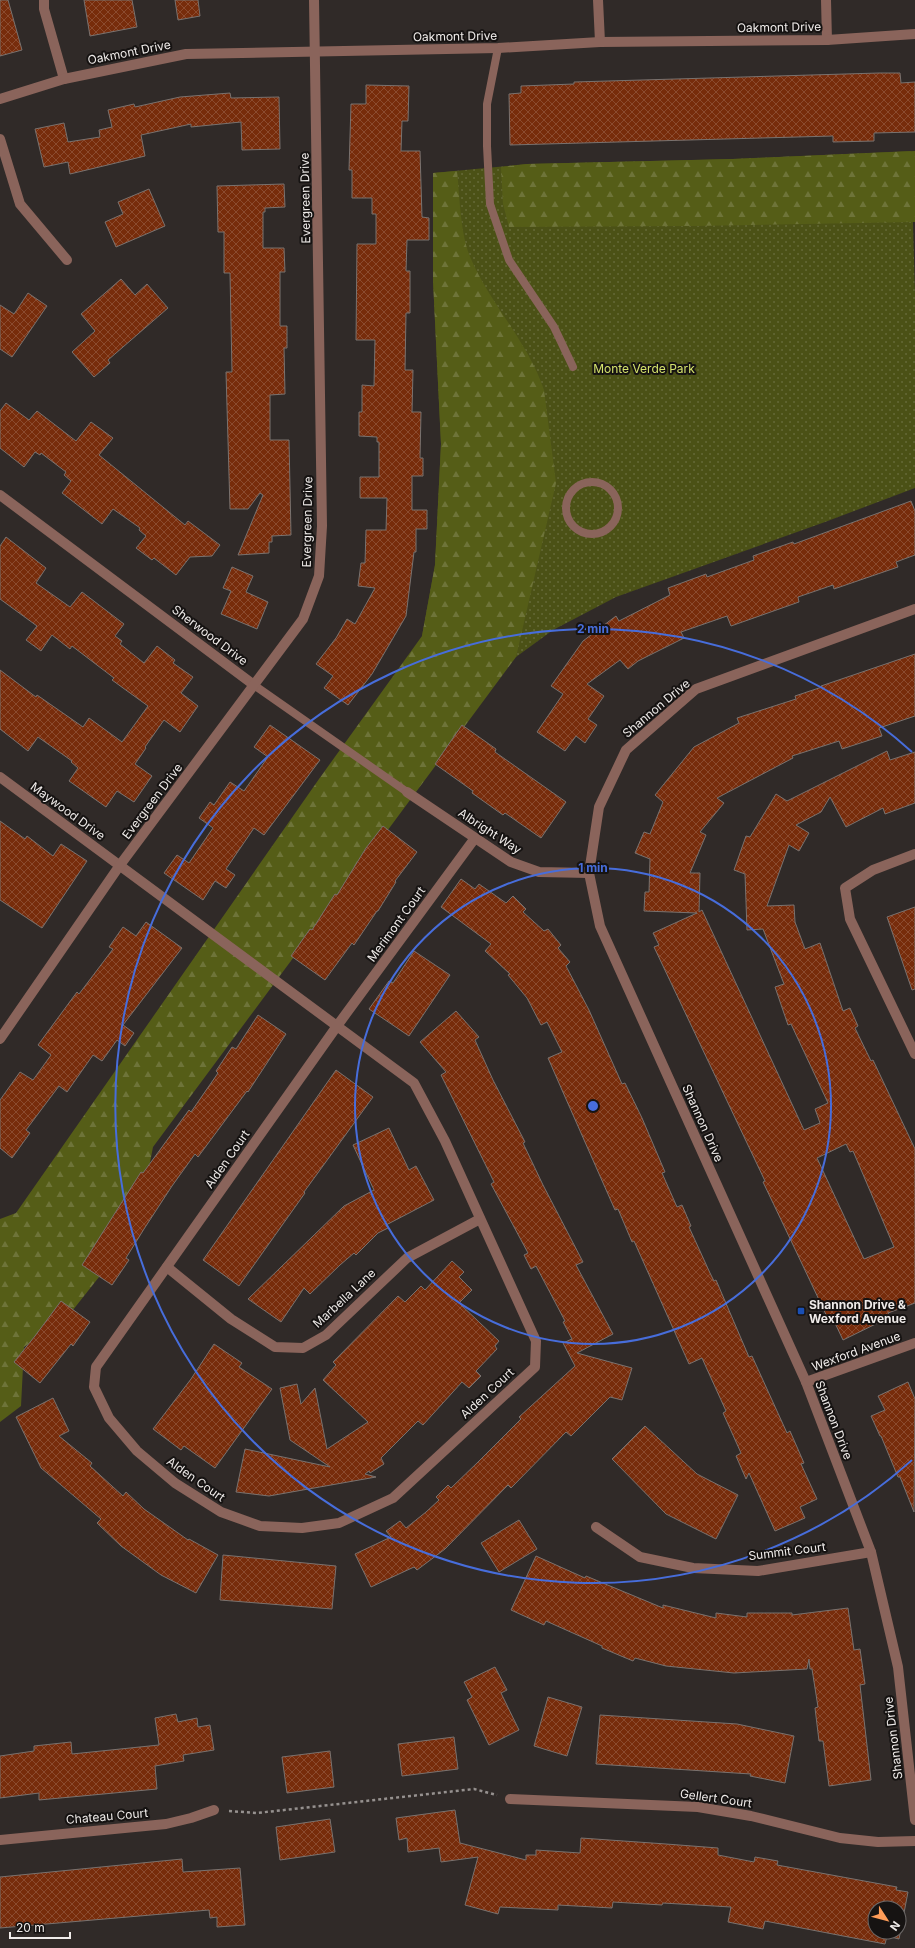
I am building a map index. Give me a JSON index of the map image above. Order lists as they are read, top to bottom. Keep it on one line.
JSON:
{"streets":{"street":["Oakmont Drive","Evergreen Drive","Sherwood Drive","Shannon Drive","Maywood Drive","Albright Way","Merimont Court","Alden Court","Marbella Lane","Wexford Avenue","Summit Court","Gellert Court","Chateau Court"]},"crossings":[["Oakmont Drive","Evergreen Drive"],["Evergreen Drive","Sherwood Drive"],["Evergreen Drive","Maywood Drive"],["Evergreen Drive","Alden Court"],["Sherwood Drive","Albright Way"],["Shannon Drive","Albright Way"],["Shannon Drive","Wexford Avenue"],["Shannon Drive","Summit Court"],["Maywood Drive","Alden Court"],["Albright Way","Merimont Court"],["Merimont Court","Alden Court"],["Alden Court","Marbella Lane"]],"parks":["Monte Verde Park"],"places":{"transit":["Shannon Drive & Wexford Avenue"]},"scale_bar":"20 m","north":"bottom right","rings":["2 min","1 min"]}
